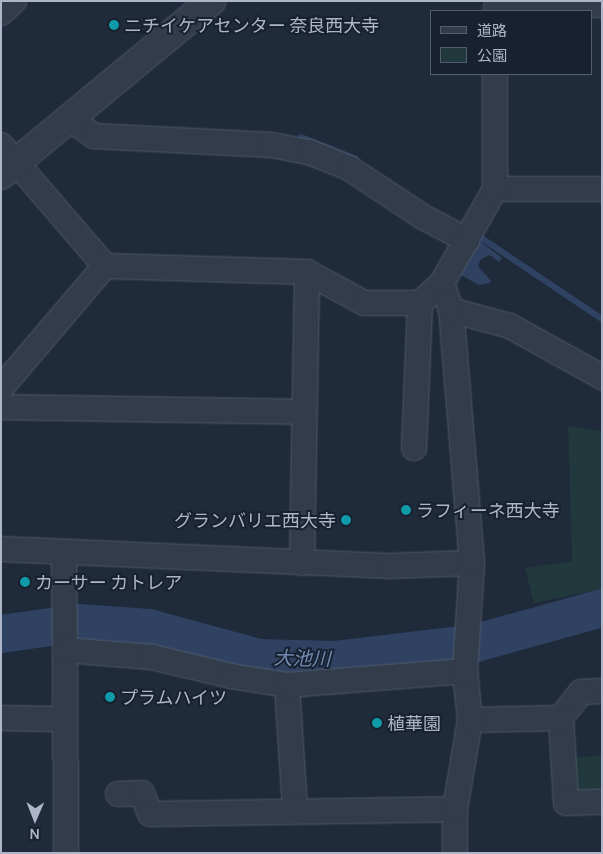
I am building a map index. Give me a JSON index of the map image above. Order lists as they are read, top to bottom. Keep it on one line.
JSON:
{"water":["大池川"],"places":["ニチイケアセンター 奈良西大寺","ラフィーネ西大寺","グランバリエ西大寺","カーサー カトレア","プラムハイツ","植華園"],"legend":["道路","公園"],"north":"bottom"}
